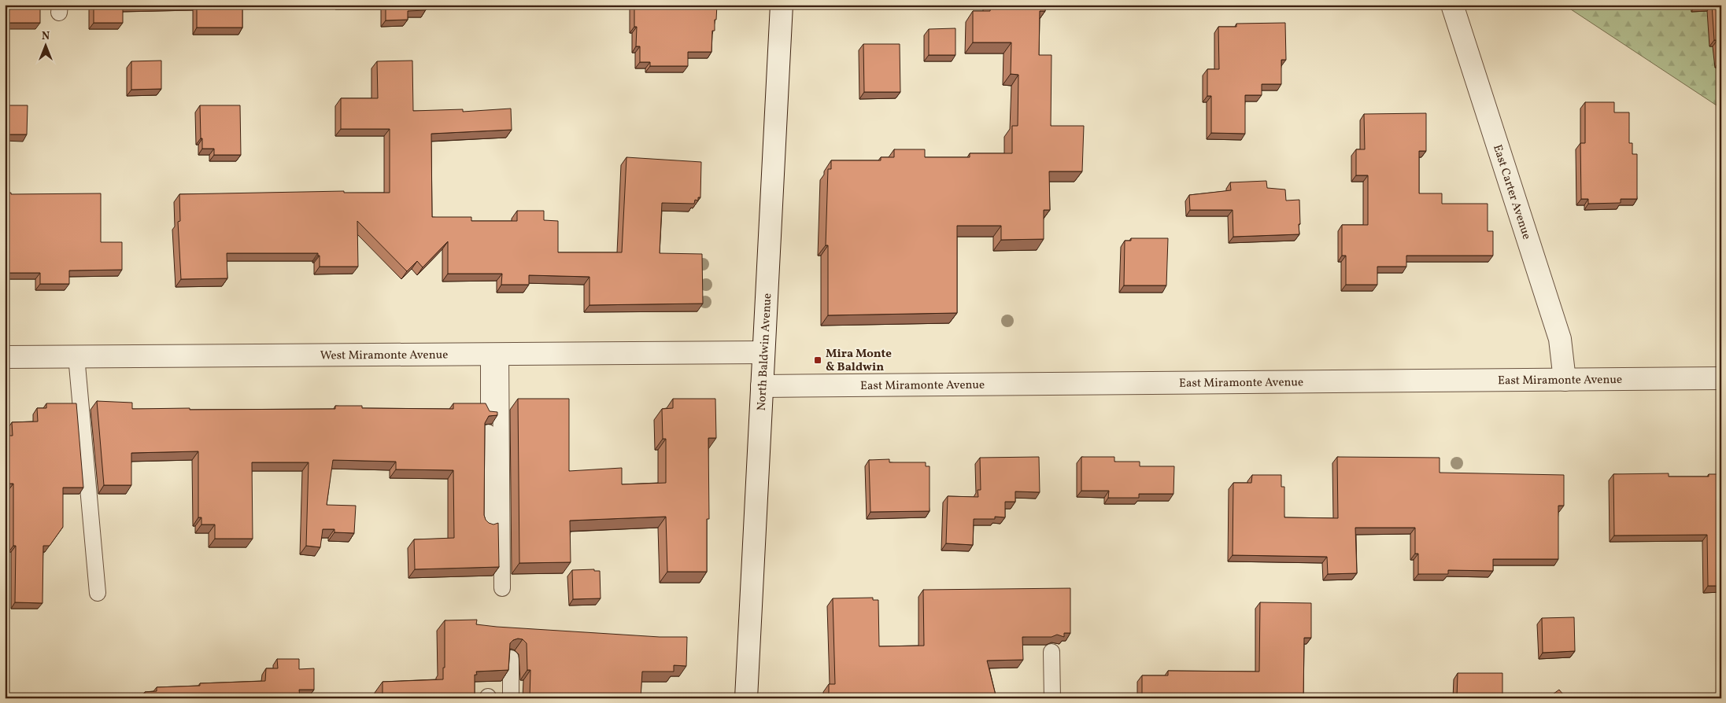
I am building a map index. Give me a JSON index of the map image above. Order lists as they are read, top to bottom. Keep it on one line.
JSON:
{"streets":{"street":["East Carter Avenue","North Baldwin Avenue","West Miramonte Avenue","East Miramonte Avenue"]},"crossings":[["East Carter Avenue","East Miramonte Avenue"],["North Baldwin Avenue","West Miramonte Avenue"],["North Baldwin Avenue","East Miramonte Avenue"]],"places":{"transit":["Mira Monte & Baldwin"]},"north":"top"}
